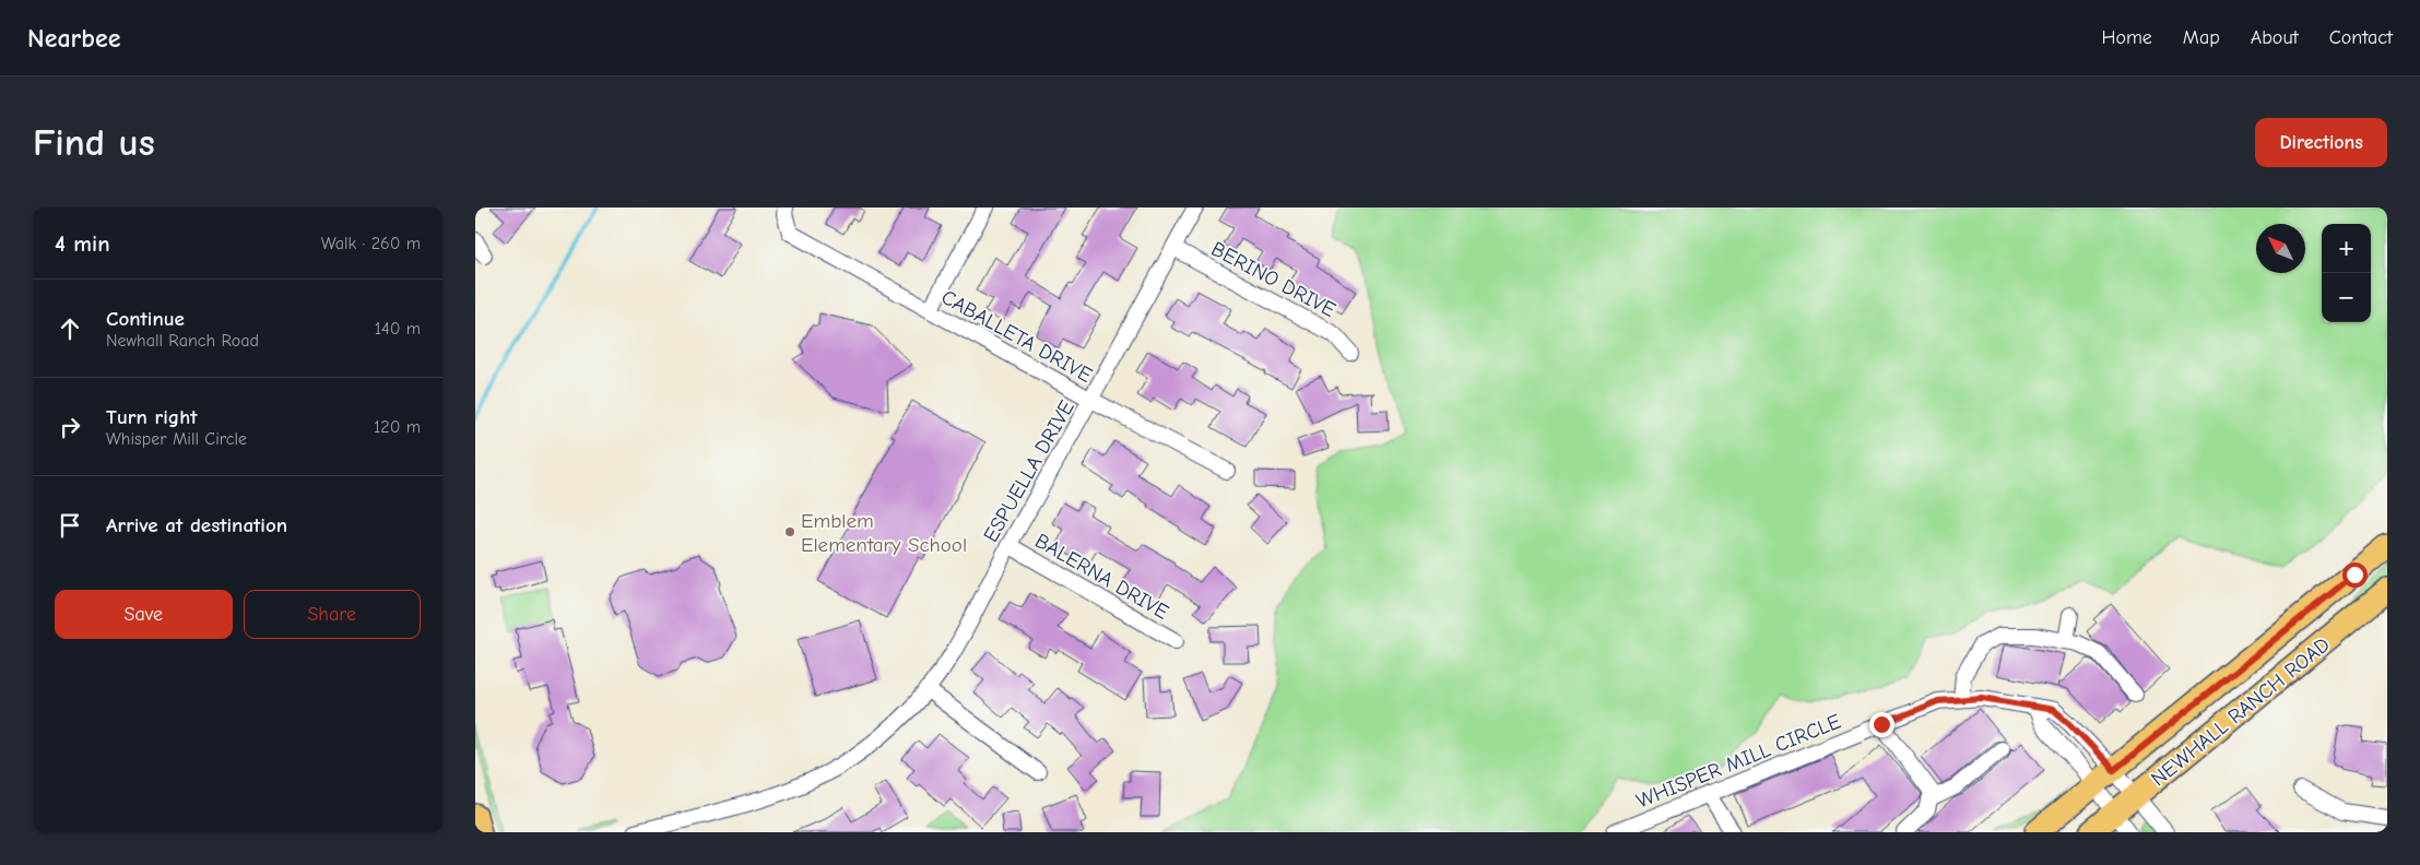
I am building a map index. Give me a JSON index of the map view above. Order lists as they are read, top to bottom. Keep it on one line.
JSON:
{"streets":{"main road":["NEWHALL RANCH ROAD"],"street":["BERINO DRIVE","CABALLETA DRIVE","ESPUELLA DRIVE","BALERNA DRIVE","WHISPER MILL CIRCLE"]},"crossings":[["BERINO DRIVE","ESPUELLA DRIVE"],["CABALLETA DRIVE","ESPUELLA DRIVE"],["ESPUELLA DRIVE","BALERNA DRIVE"],["NEWHALL RANCH ROAD","WHISPER MILL CIRCLE"]],"places":["Emblem Elementary School"],"north":"top left","page":{"header":"Nearbee","nav":["Home","Map","About","Contact"],"buttons":["Directions",["Save","Share"]],"title":"Find us","heading":["4 min","Walk · 260 m"],"map_buttons":["+","−"],"list":[["Continue","Newhall Ranch Road","140 m"],["Turn right","Whisper Mill Circle","120 m"],"Arrive at destination"]}}
